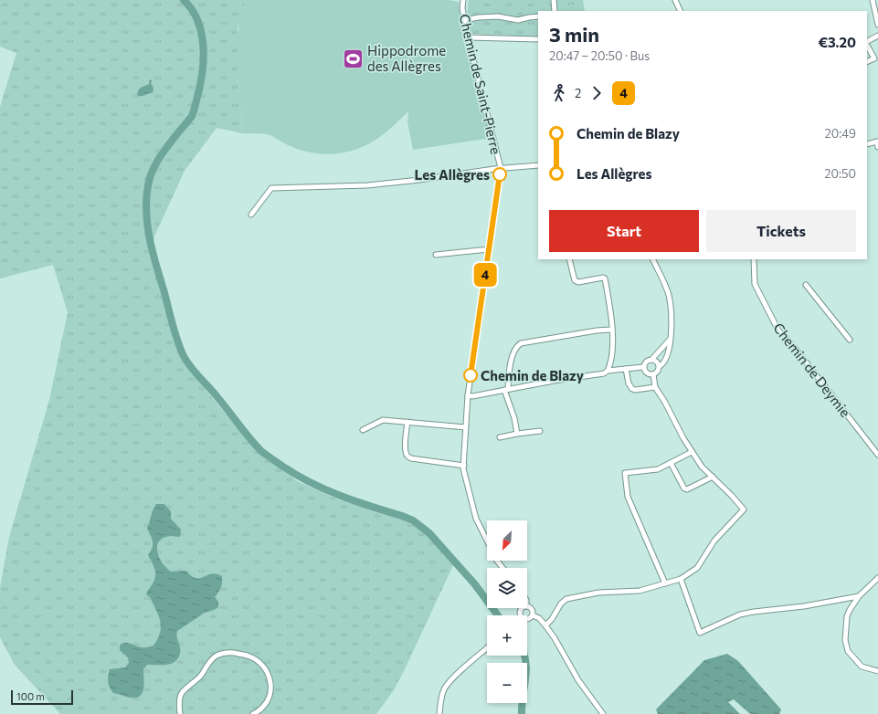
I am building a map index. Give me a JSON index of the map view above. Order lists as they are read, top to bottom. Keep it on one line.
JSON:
{"streets":{"street":["Chemin de Saint-Pierre","Chemin de Deymie"]},"places":{"sports":["Hippodrome des Allègres"],"other":["Les Allègres","Chemin de Blazy"]},"lines":["bus line 4"],"scale_bar":"100 m","north":"bottom left","page":{"on_map":"4","heading":["3 min","20:47 – 20:50 · Bus","€3.20"],"legs":["2","4"],"list":[{"name":"Chemin de Blazy","value":"20:49"},{"name":"Les Allègres","value":"20:50"}],"buttons":["Start","Tickets"],"map_buttons":["+","−"],"scale":"100 m"}}
